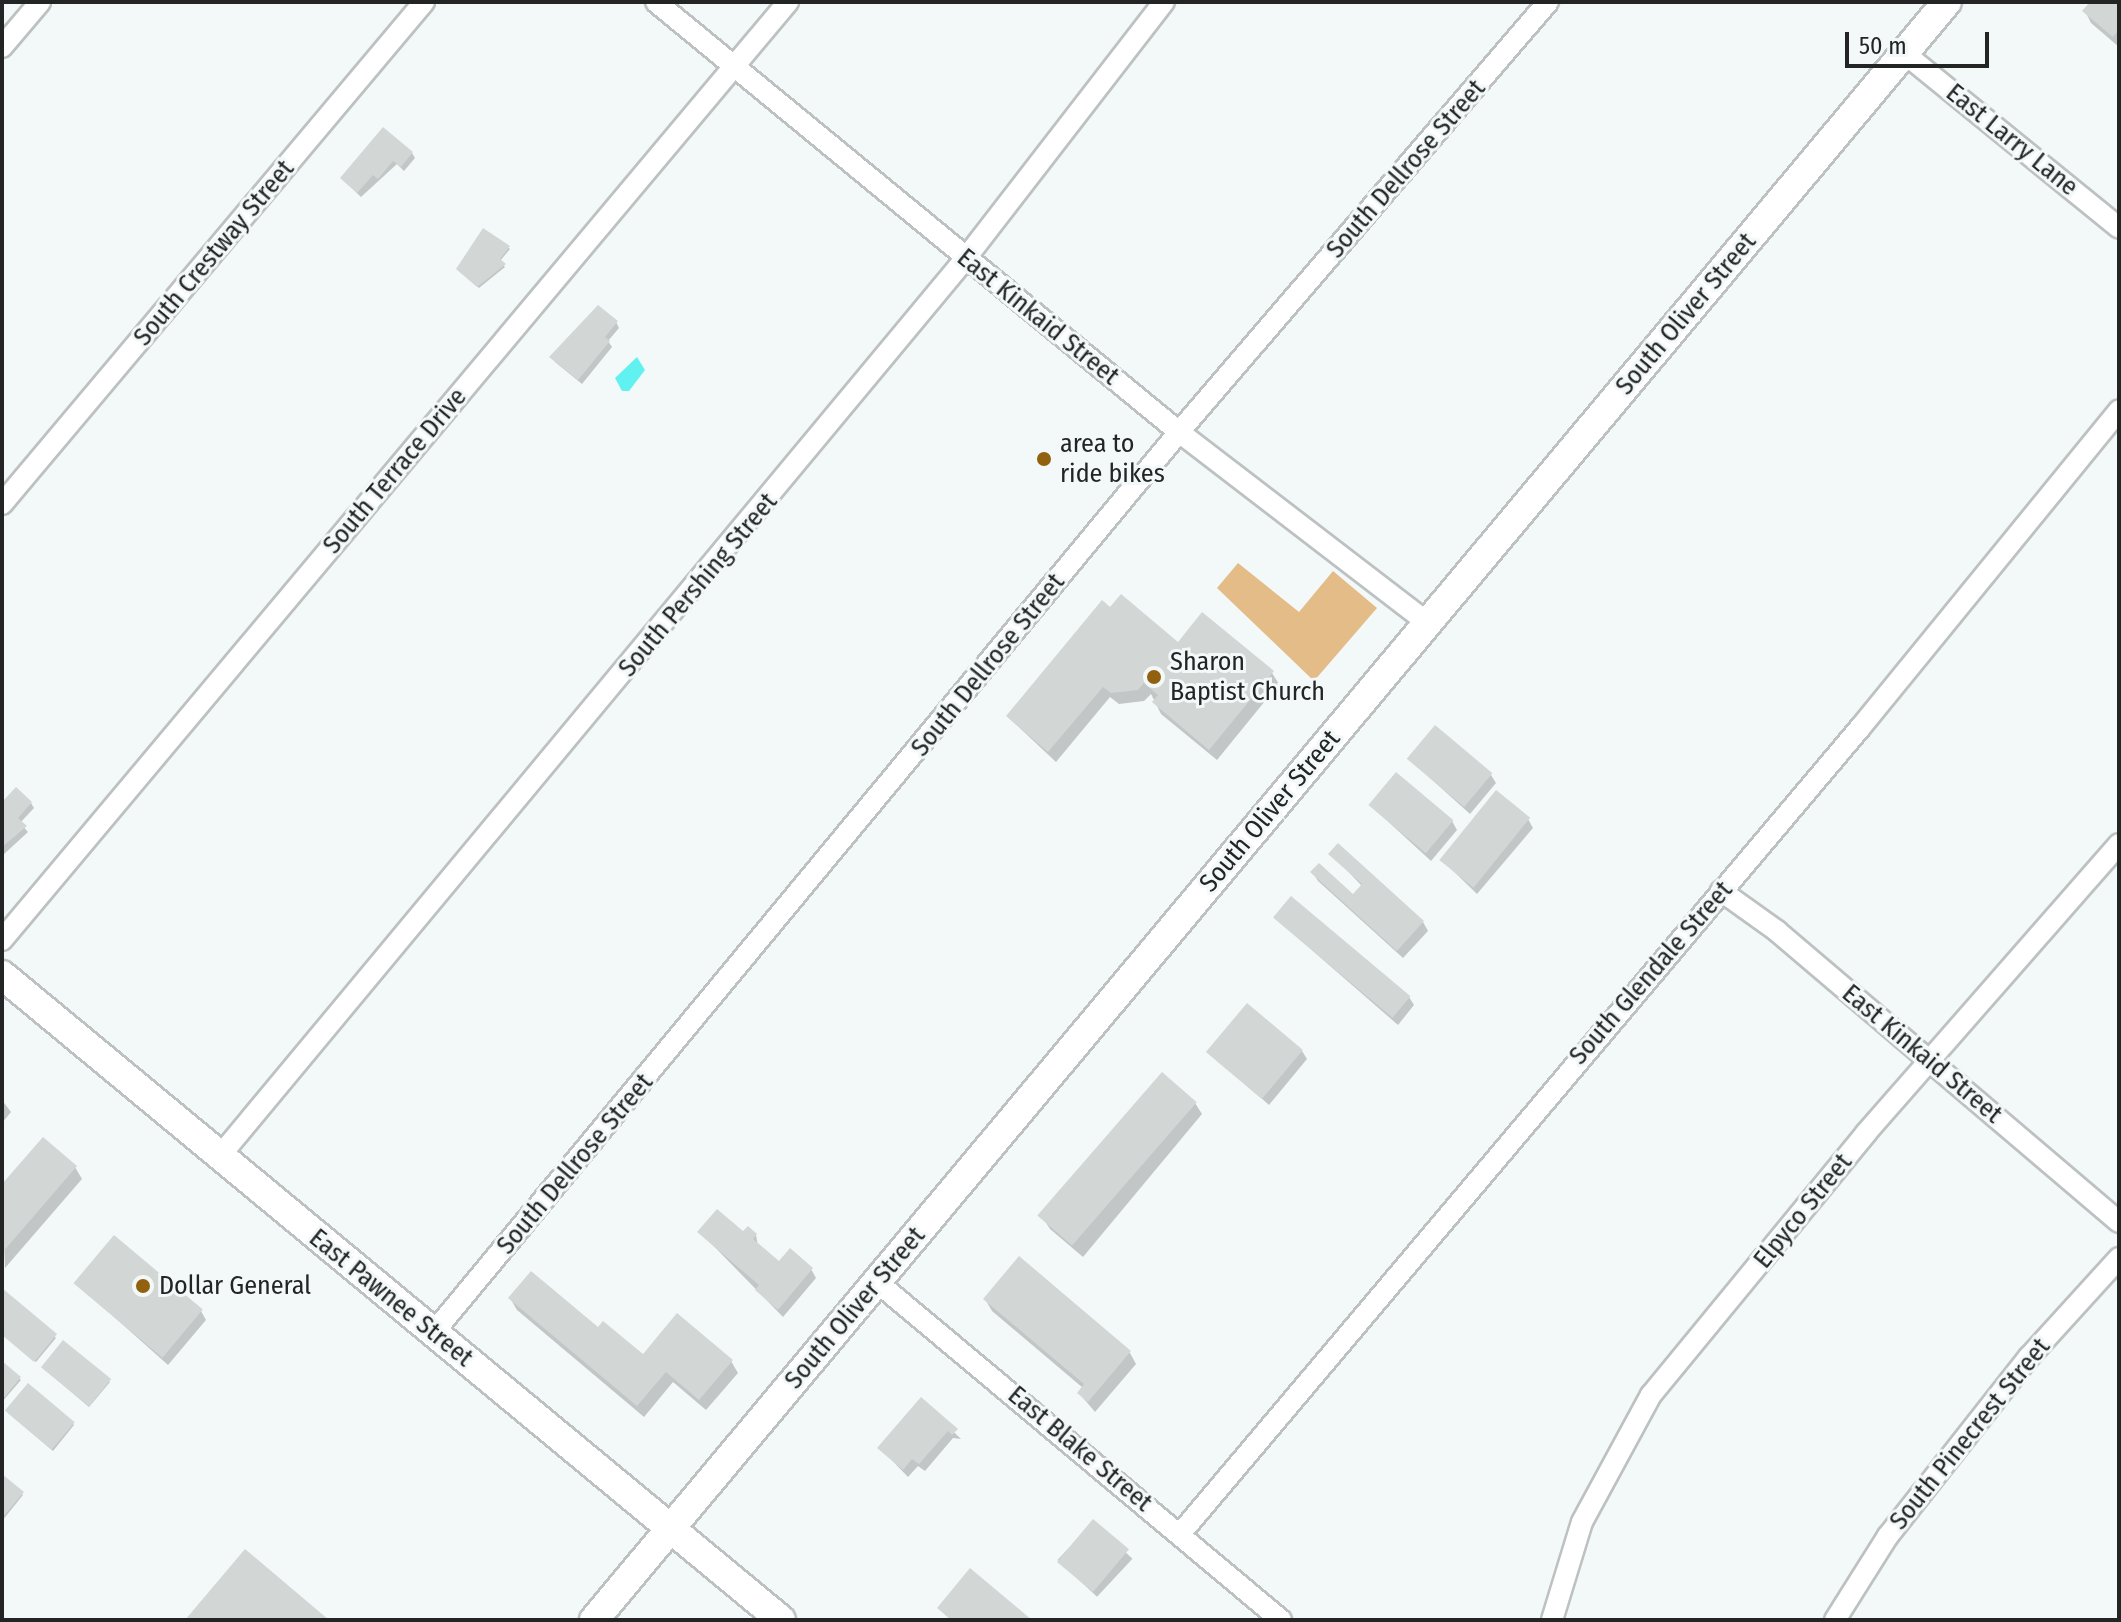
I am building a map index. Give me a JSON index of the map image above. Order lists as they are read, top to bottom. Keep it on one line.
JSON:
{"streets":{"main road":["South Oliver Street","East Pawnee Street"],"street":["East Larry Lane","South Dellrose Street","South Crestway Street","East Kinkaid Street","South Terrace Drive","South Pershing Street","South Glendale Street","Elpyco Street","South Pinecrest Street","East Blake Street"]},"crossings":[["East Larry Lane","South Oliver Street"],["South Dellrose Street","East Kinkaid Street"],["South Dellrose Street","East Pawnee Street"],["South Oliver Street","East Kinkaid Street"],["South Oliver Street","East Pawnee Street"],["South Oliver Street","East Blake Street"],["East Kinkaid Street","South Terrace Drive"],["East Kinkaid Street","South Pershing Street"],["East Kinkaid Street","South Glendale Street"],["East Kinkaid Street","Elpyco Street"],["South Pershing Street","East Pawnee Street"],["South Glendale Street","East Blake Street"]],"places":["area to ride bikes","Sharon Baptist Church","Dollar General"],"scale_bar":"50 m"}
